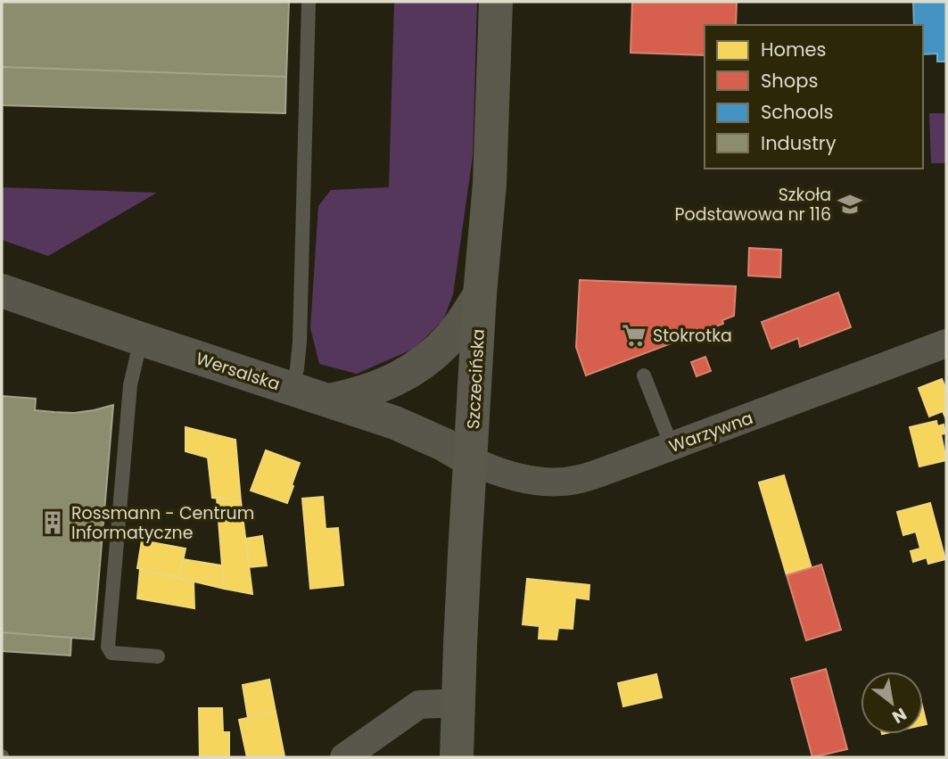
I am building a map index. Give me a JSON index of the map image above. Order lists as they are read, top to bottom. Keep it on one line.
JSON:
{"streets":{"main road":["Szczecińska"],"street":["Wersalska","Warzywna"]},"crossings":[["Wersalska","Szczecińska"],["Wersalska","Warzywna"],["Szczecińska","Warzywna"]],"places":{"school or university":["Szkoła Podstawowa nr 116"],"supermarket":["Stokrotka"],"building":["Rossmann - Centrum Informatyczne"]},"legend":["Homes","Shops","Schools","Industry"],"north":"bottom right"}
